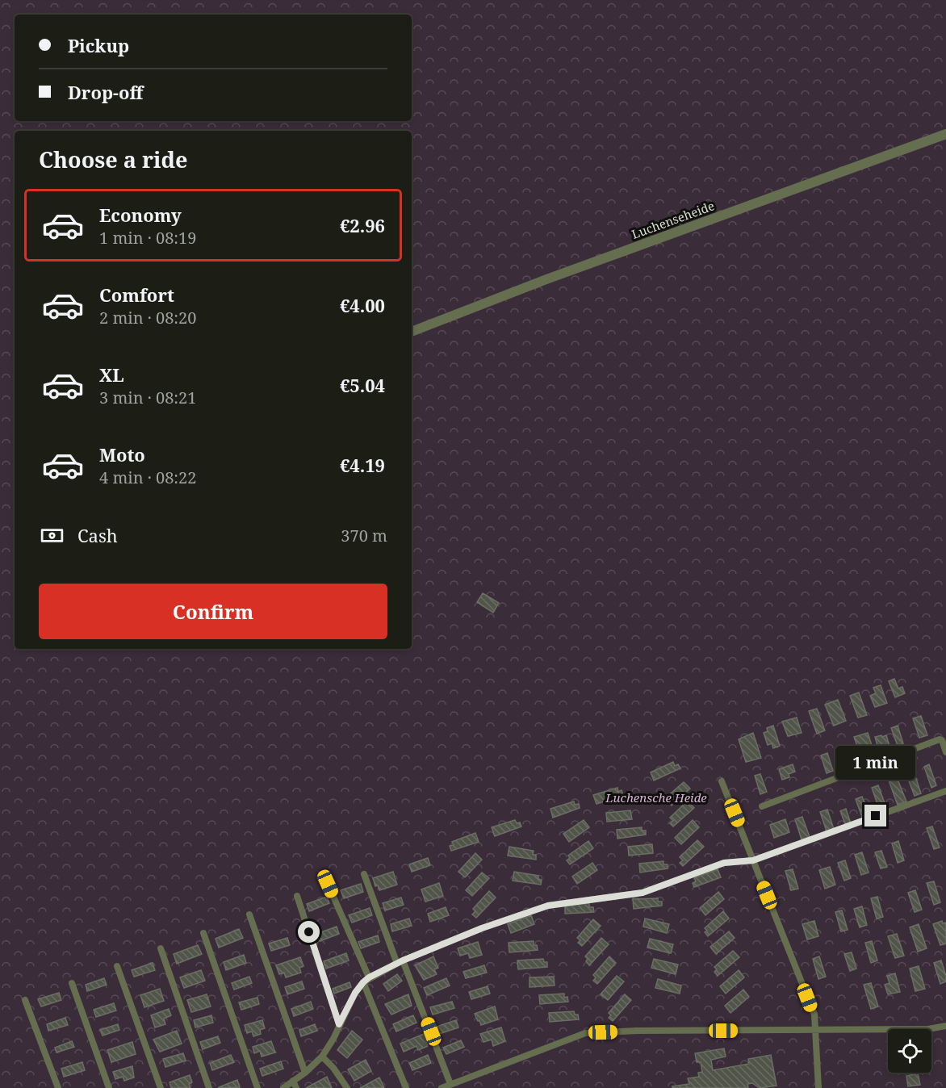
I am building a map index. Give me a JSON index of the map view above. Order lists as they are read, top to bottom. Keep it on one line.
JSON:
{"streets":{"street":["Luchenseheide"]},"parks":["Luchensche Heide"],"page":{"banner":["Pickup","Drop-off"],"heading":"Choose a ride","list":[{"name":"Economy","note":"1 min · 08:19","value":"€2.96"},{"name":"Comfort","note":"2 min · 08:20","value":"€4.00"},{"name":"XL","note":"3 min · 08:21","value":"€5.04"},{"name":"Moto","note":"4 min · 08:22","value":"€4.19"}],"pay":["Cash","370 m"],"buttons":"Confirm","bubble":"1 min"}}
